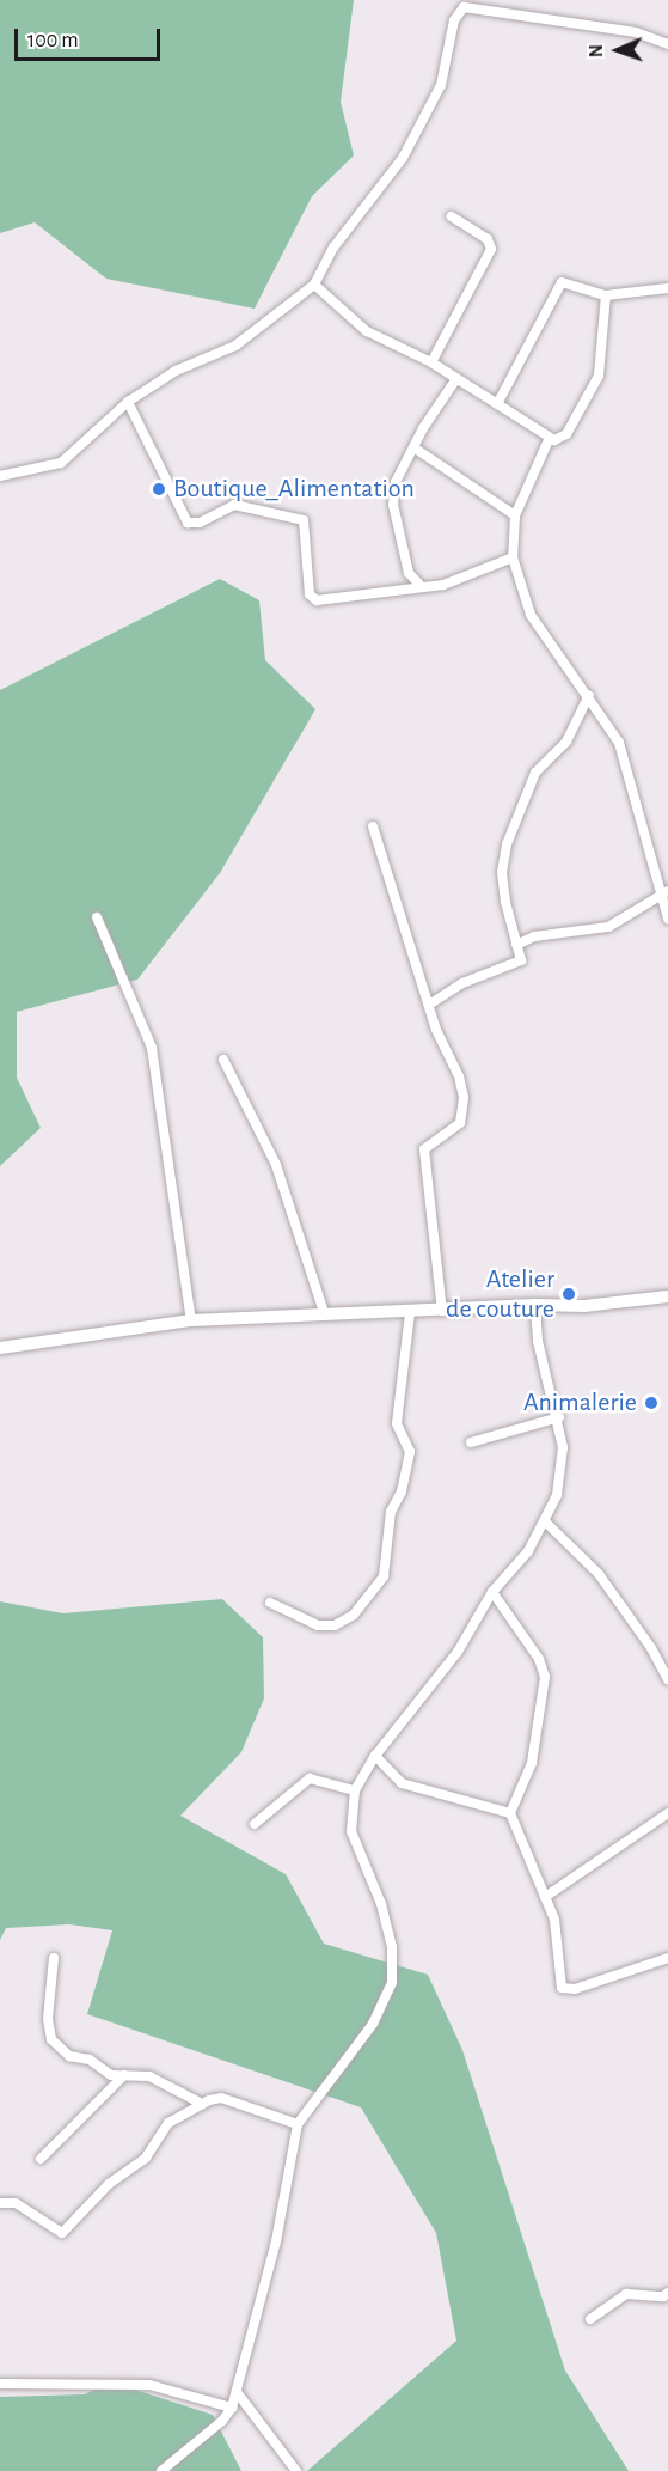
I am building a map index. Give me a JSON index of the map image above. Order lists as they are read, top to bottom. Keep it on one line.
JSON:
{"places":["Boutique_Alimentation","Atelier de couture","Animalerie"],"scale_bar":"100 m","north":"left"}
